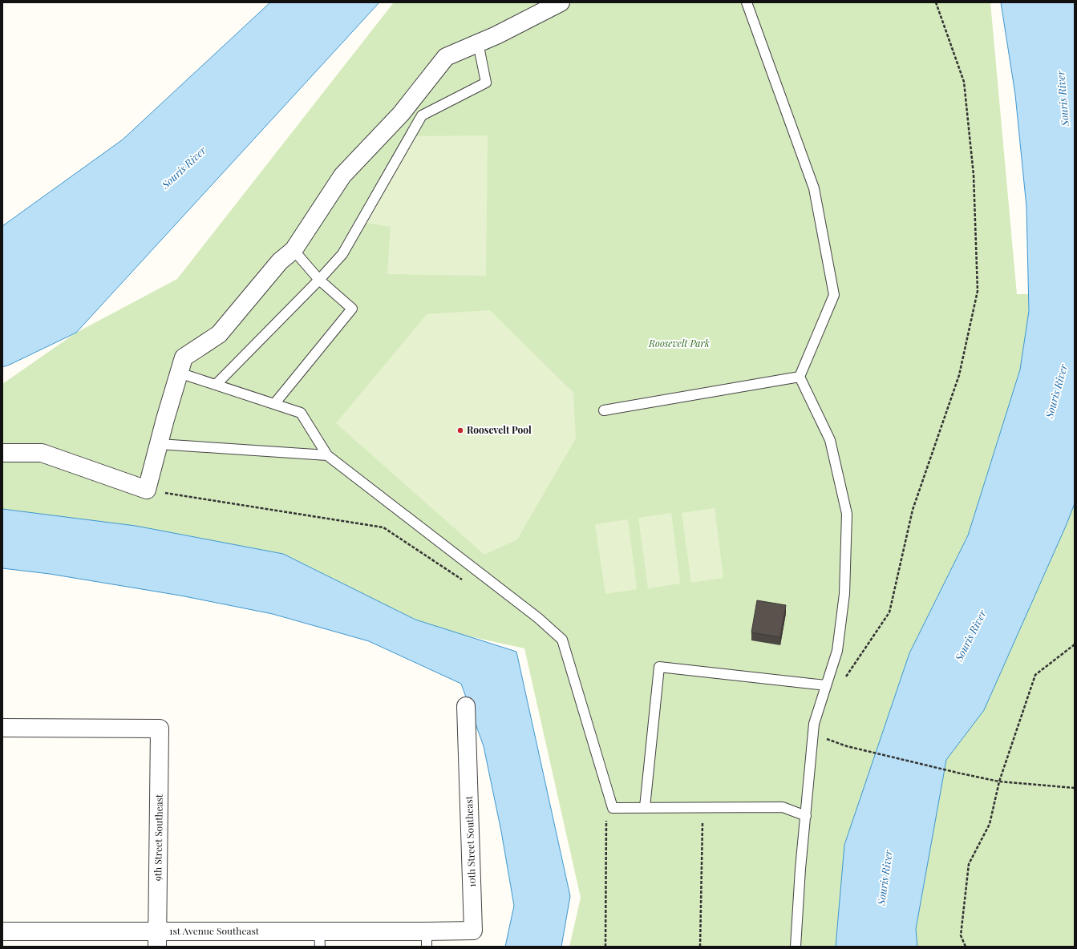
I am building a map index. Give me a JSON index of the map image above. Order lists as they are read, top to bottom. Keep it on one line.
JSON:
{"streets":{"street":["9th Street Southeast","10th Street Southeast","1st Avenue Southeast"]},"crossings":[["9th Street Southeast","1st Avenue Southeast"],["10th Street Southeast","1st Avenue Southeast"]],"water":["Souris River"],"parks":["Roosevelt Park"],"places":["Roosevelt Pool"]}
